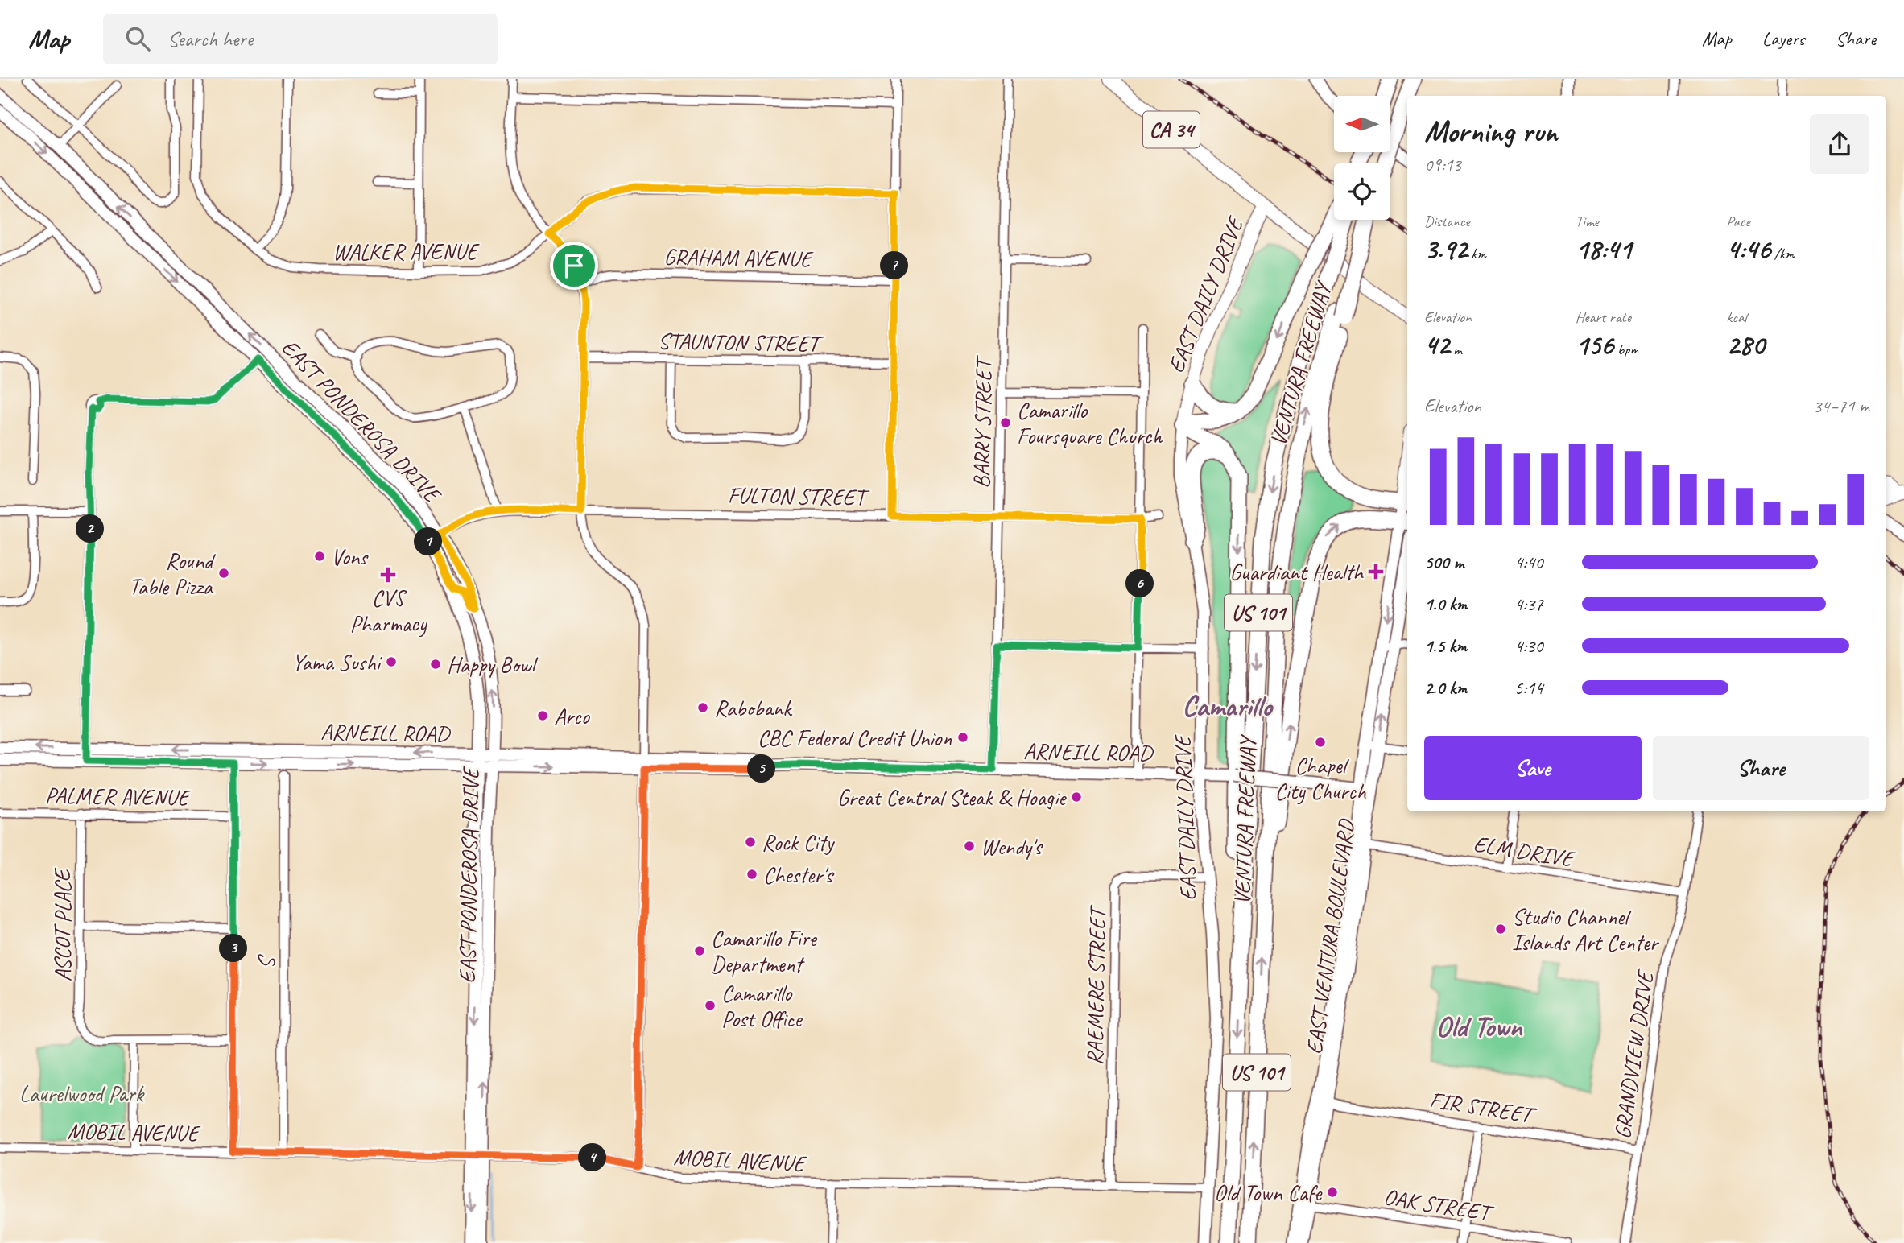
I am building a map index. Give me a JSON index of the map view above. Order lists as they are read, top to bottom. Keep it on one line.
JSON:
{"streets":{"highway":["VENTURA FREEWAY","US 101"],"main road":["CA 34","EAST DAILY DRIVE","EAST PONDEROSA DRIVE","ARNEILL ROAD","EAST VENTURA BOULEVARD"],"street":["WALKER AVENUE","GRAHAM AVENUE","STAUNTON STREET","BARRY STREET","FULTON STREET","PALMER AVENUE","ELM DRIVE","ASCOT PLACE","S","RAEMERE STREET","GRANDVIEW DRIVE","FIR STREET","MOBIL AVENUE","OAK STREET"]},"crossings":[["CA 34","EAST DAILY DRIVE"],["EAST DAILY DRIVE","ARNEILL ROAD"],["EAST DAILY DRIVE","RAEMERE STREET"],["EAST DAILY DRIVE","MOBIL AVENUE"],["EAST PONDEROSA DRIVE","FULTON STREET"],["EAST PONDEROSA DRIVE","ARNEILL ROAD"],["EAST PONDEROSA DRIVE","MOBIL AVENUE"],["BARRY STREET","FULTON STREET"],["BARRY STREET","ARNEILL ROAD"],["ARNEILL ROAD","EAST VENTURA BOULEVARD"],["PALMER AVENUE","ASCOT PLACE"],["ELM DRIVE","EAST VENTURA BOULEVARD"],["ELM DRIVE","GRANDVIEW DRIVE"],["EAST VENTURA BOULEVARD","FIR STREET"],["EAST VENTURA BOULEVARD","OAK STREET"],["S","MOBIL AVENUE"],["RAEMERE STREET","MOBIL AVENUE"],["GRANDVIEW DRIVE","FIR STREET"]],"districts":["Camarillo","Old Town"],"parks":["Laurelwood Park"],"places":{"other":["Camarillo Foursquare Church","Vons","Round Table Pizza","Yama Sushi","Happy Bowl","Rabobank","Arco","CBC Federal Credit Union","Chapel City Church","Great Central Steak & Hoagie","Rock City","Wendy's","Chester's","Studio Channel Islands Art Center","Camarillo Fire Department","Camarillo Post Office","Old Town Cafe"],"health":["Guardiant Health","CVS Pharmacy"]},"north":"left","page":{"header":"Map","search":"Search here","nav":["Map","Layers","Share"],"heading":["Morning run","09:13"],"stats":[["Distance","3.92 km"],["Time","18:41"],["Pace","4:46 /km"],["Elevation","42 m"],["Heart rate","156 bpm"],["kcal","280"]],"pins":["7","2","1","6","5","3","4"],"chart":["Elevation","34–71 m"],"list":[{"name":"500 m","note":"4:40"},{"name":"1.0 km","note":"4:37"},{"name":"1.5 km","note":"4:30"},{"name":"2.0 km","note":"5:14"}],"buttons":["Save","Share"]}}
